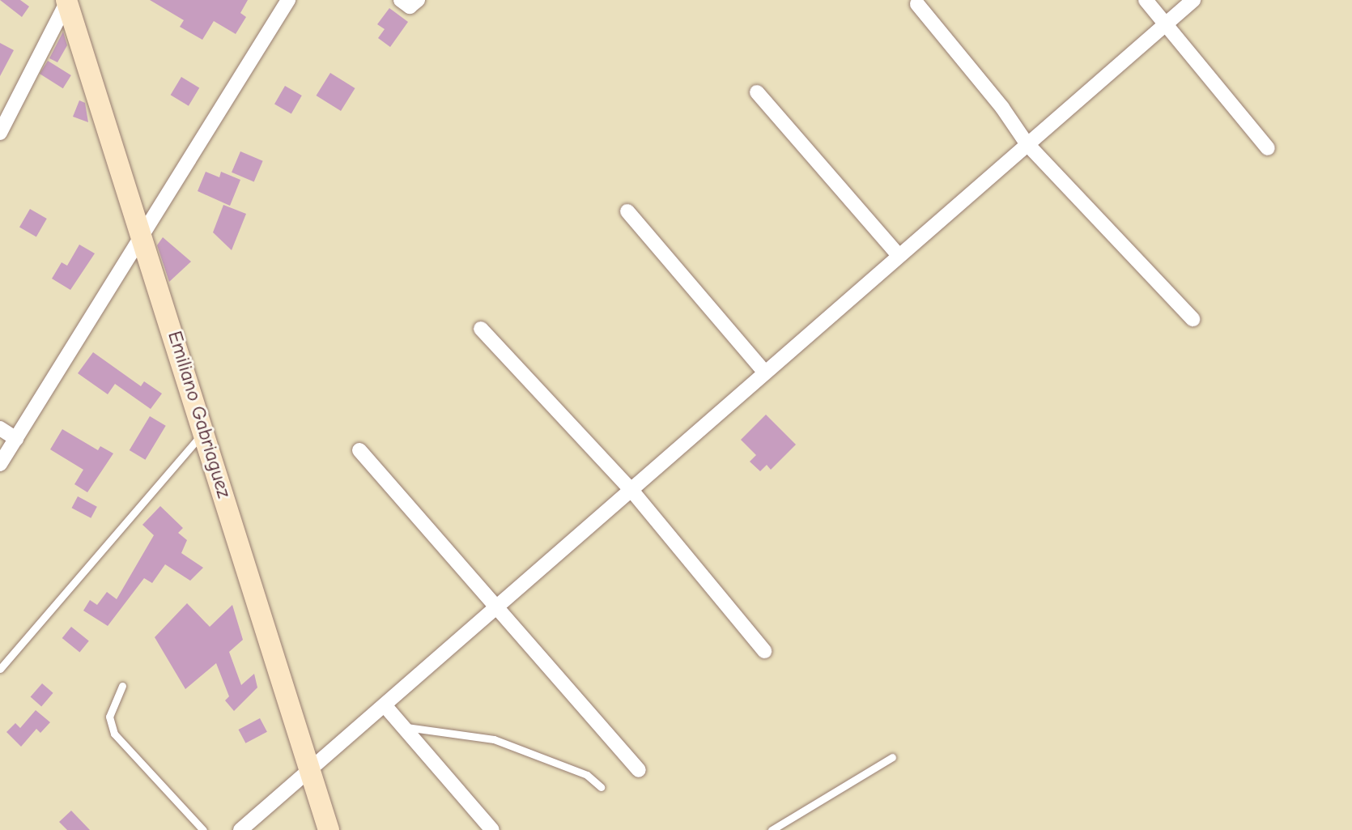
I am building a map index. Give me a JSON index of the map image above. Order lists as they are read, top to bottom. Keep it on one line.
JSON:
{"streets":{"main road":["Emiliano Gabriaguez"]}}
